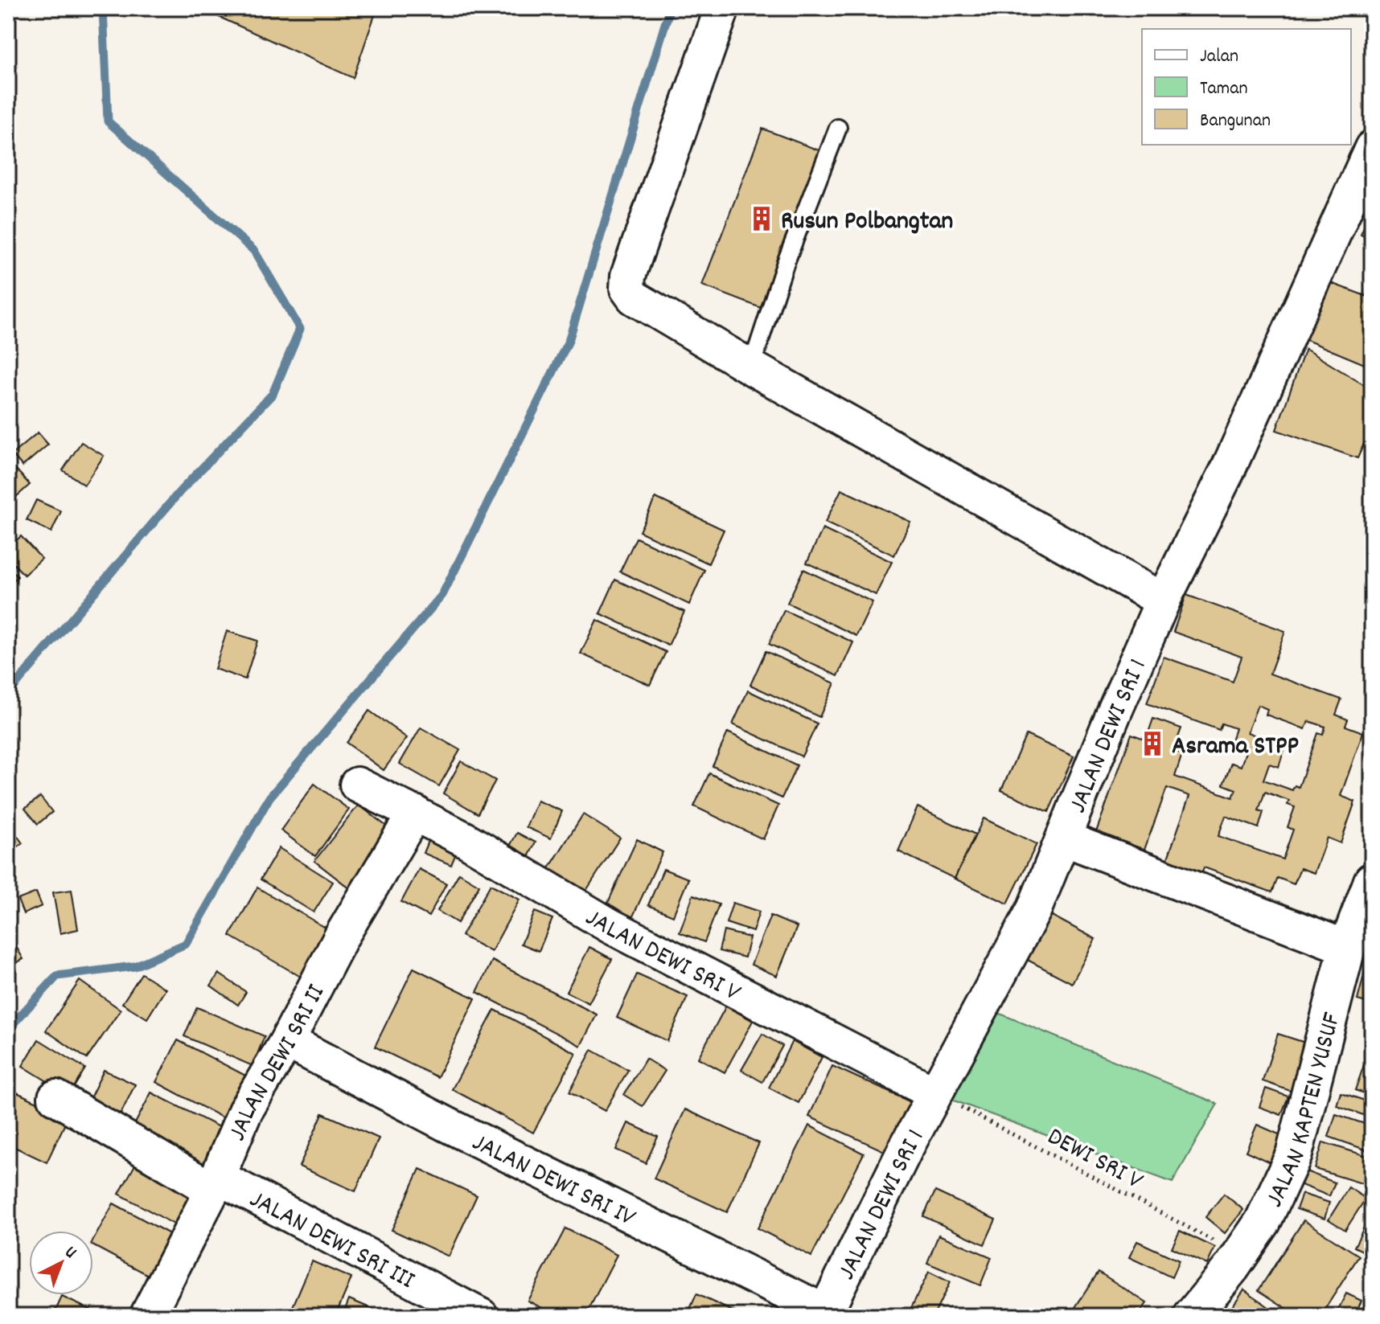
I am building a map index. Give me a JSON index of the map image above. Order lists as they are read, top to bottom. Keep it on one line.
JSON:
{"streets":{"main road":["JALAN KAPTEN YUSUF"],"street":["JALAN DEWI SRI 1","JALAN DEWI SRI V","JALAN DEWI SRI II","JALAN DEWI SRI IV","JALAN DEWI SRI III"],"path":["DEWI SRI V"]},"crossings":[["JALAN DEWI SRI 1","JALAN DEWI SRI V"],["JALAN DEWI SRI 1","DEWI SRI V"],["JALAN DEWI SRI 1","JALAN DEWI SRI IV"],["JALAN DEWI SRI V","JALAN DEWI SRI II"],["JALAN DEWI SRI V","DEWI SRI V"],["JALAN DEWI SRI II","JALAN DEWI SRI IV"],["JALAN DEWI SRI II","JALAN DEWI SRI III"],["JALAN KAPTEN YUSUF","DEWI SRI V"]],"places":{"building":["Rusun Polbangtan","Asrama STPP"]},"legend":["Jalan","Taman","Bangunan"],"north":"top right"}
